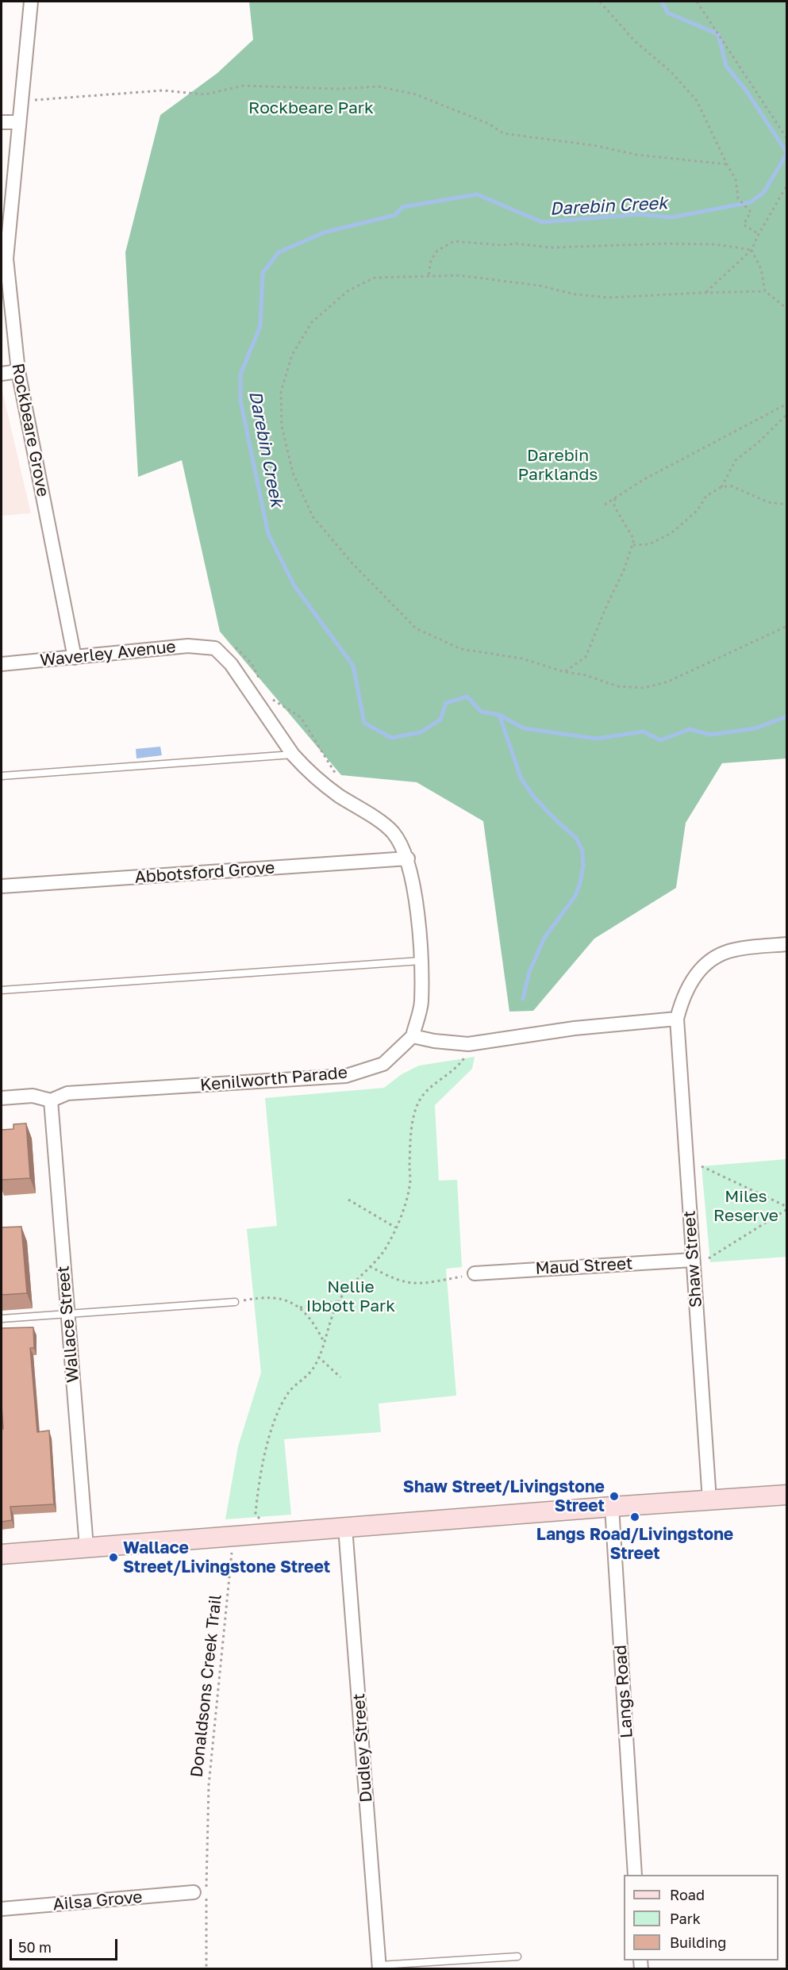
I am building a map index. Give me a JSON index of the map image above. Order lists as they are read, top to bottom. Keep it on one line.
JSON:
{"streets":{"street":["Rockbeare Grove","Waverley Avenue","Abbotsford Grove","Kenilworth Parade","Shaw Street","Maud Street","Wallace Street","Langs Road","Dudley Street","Ailsa Grove"],"path":["Donaldsons Creek Trail"]},"crossings":[["Rockbeare Grove","Waverley Avenue"],["Kenilworth Parade","Wallace Street"],["Shaw Street","Maud Street"]],"water":["Darebin Creek"],"parks":["Rockbeare Park","Darebin Parklands","Miles Reserve","Nellie Ibbott Park"],"places":["Shaw Street/Livingstone Street","Langs Road/Livingstone Street","Wallace Street/Livingstone Street"],"legend":["Road","Park","Building"],"scale_bar":"50 m"}
